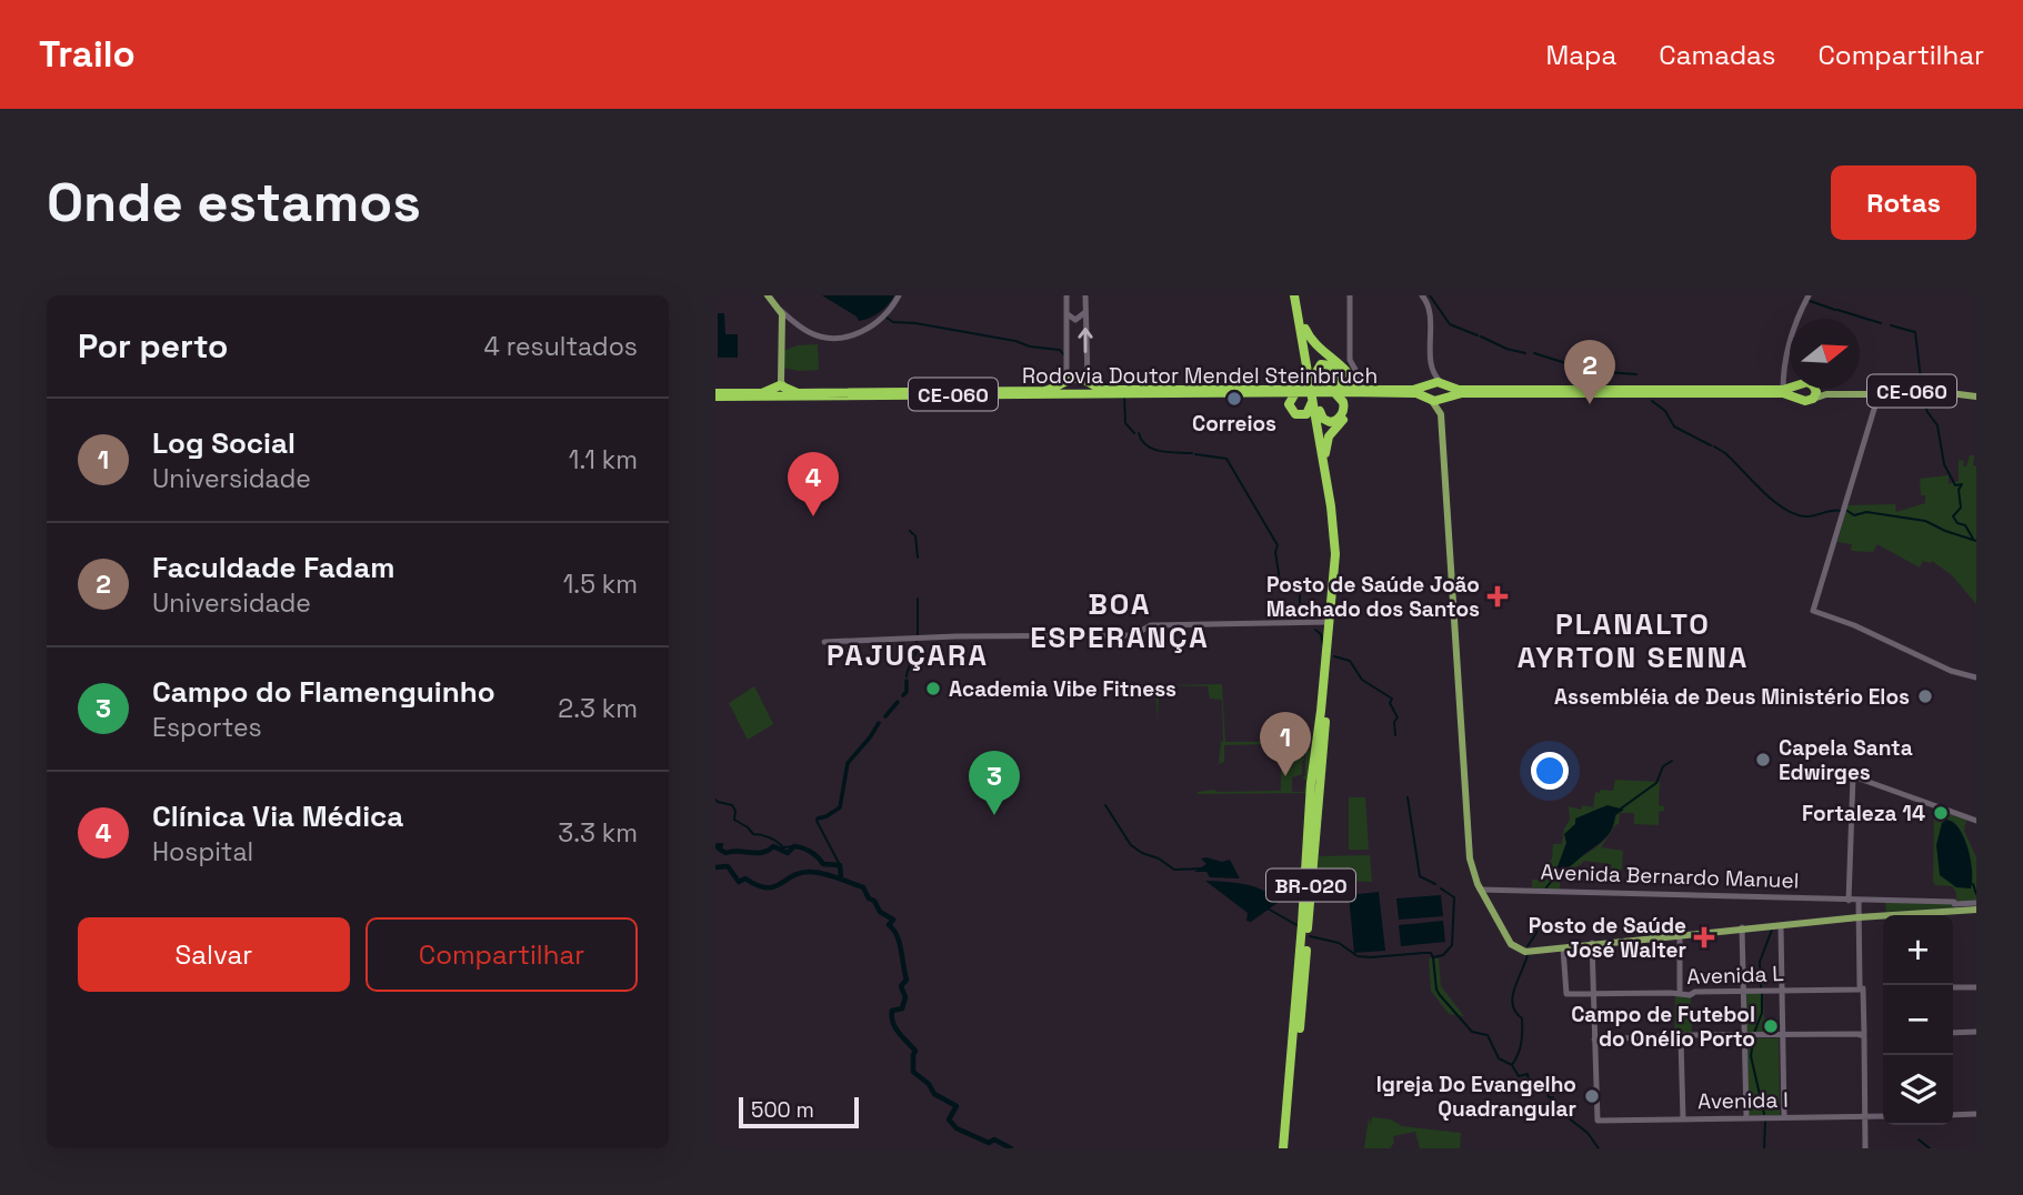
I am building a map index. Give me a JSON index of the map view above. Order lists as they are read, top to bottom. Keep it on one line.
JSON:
{"streets":{"highway":["Rodovia Doutor Mendel Steinbruch","CE-060","BR-020"],"street":["Avenida Bernardo Manuel","Avenida L","Avenida I"]},"crossings":[["Rodovia Doutor Mendel Steinbruch","CE-060"]],"districts":["BOA ESPERANÇA","PLANALTO AYRTON SENNA","PAJUÇARA"],"places":{"other":["Correios","Academia Vibe Fitness","Assembléia de Deus Ministério Elos","Capela Santa Edwirges","Fortaleza 14","Campo de Futebol do Onélio Porto","Igreja Do Evangelho Quadrangular"],"health":["Posto de Saúde João Machado dos Santos","Posto de Saúde José Walter"]},"scale_bar":"500 m","north":"right","page":{"header":"Trailo","nav":["Mapa","Camadas","Compartilhar"],"buttons":["Rotas",["Salvar","Compartilhar"]],"title":"Onde estamos","heading":["Por perto","4 resultados"],"pins":["2","4","1","3"],"list":[{"mark":"1","name":"Log Social","note":"Universidade","value":"1.1 km"},{"mark":"2","name":"Faculdade Fadam","note":"Universidade","value":"1.5 km"},{"mark":"3","name":"Campo do Flamenguinho","note":"Esportes","value":"2.3 km"},{"mark":"4","name":"Clínica Via Médica","note":"Hospital","value":"3.3 km"}],"map_buttons":["+","−"],"scale":"500 m"}}
